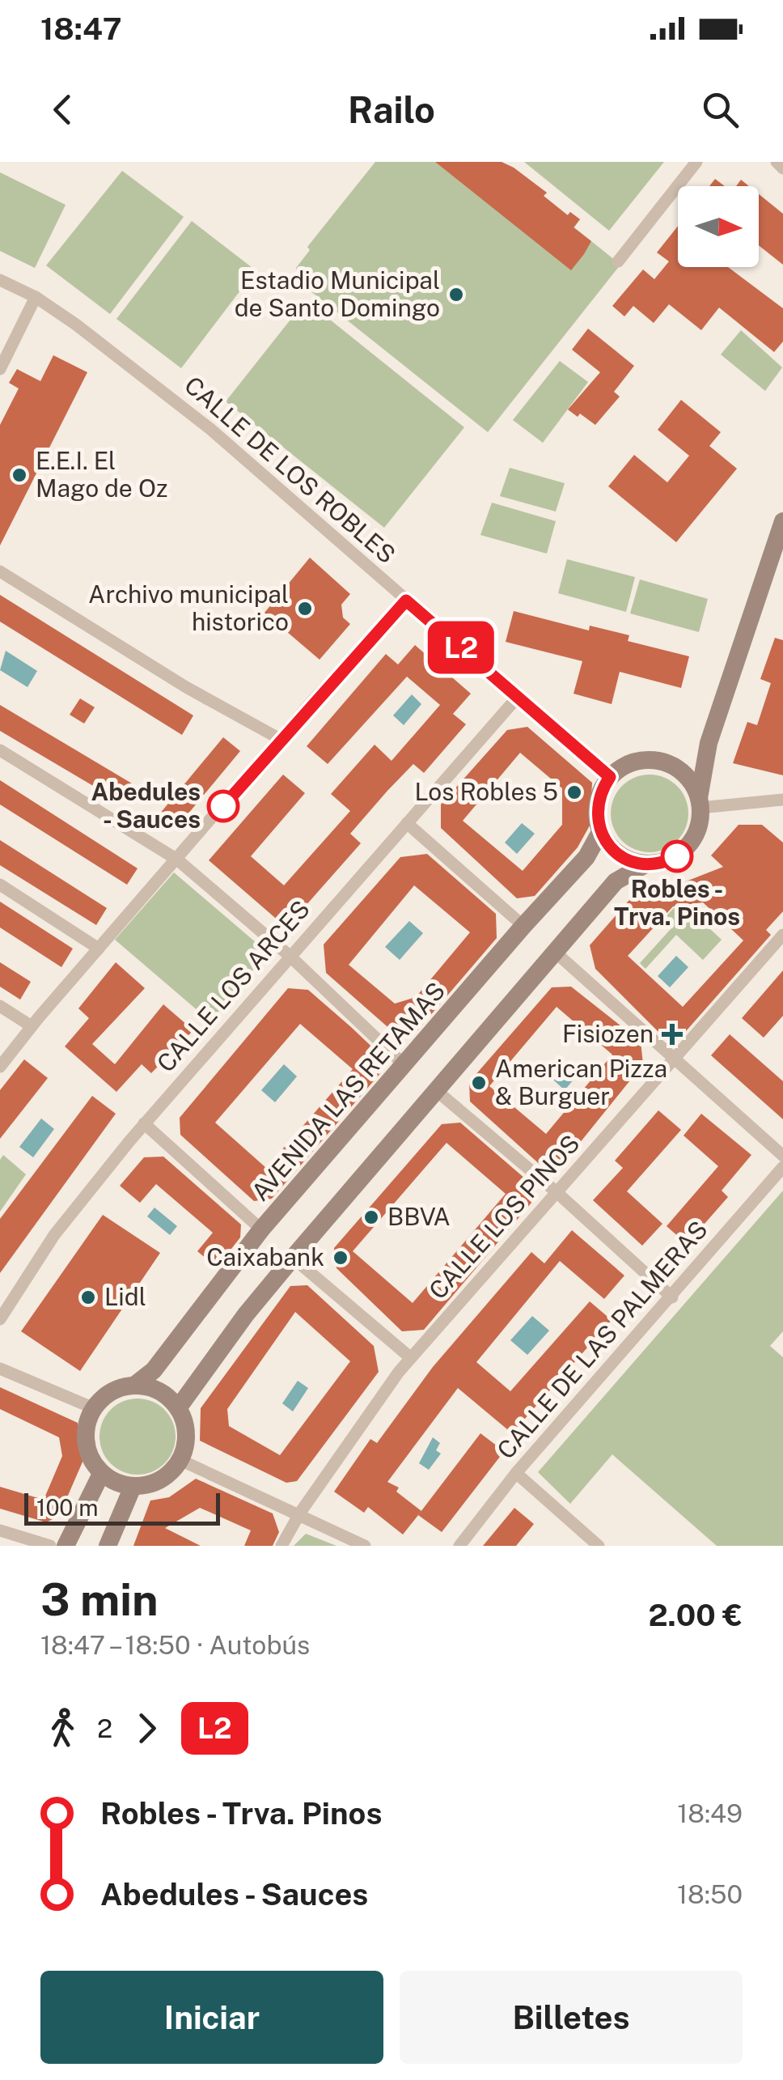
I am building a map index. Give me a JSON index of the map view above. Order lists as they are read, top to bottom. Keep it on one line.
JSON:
{"streets":{"street":["CALLE DE LOS ROBLES","CALLE LOS ARCES","AVENIDA LAS RETAMAS","CALLE LOS PINOS","CALLE DE LAS PALMERAS"]},"crossings":[["CALLE DE LOS ROBLES","CALLE LOS ARCES"],["CALLE DE LOS ROBLES","AVENIDA LAS RETAMAS"]],"places":{"other":["Estadio Municipal de Santo Domingo","E.E.I. El Mago de Oz","Archivo municipal historico","Los Robles 5","Abedules - Sauces","Robles - Trva. Pinos","American Pizza & Burguer","BBVA","Caixabank","Lidl"],"health":["Fisiozen"]},"lines":["bus line L2"],"scale_bar":"100 m","north":"right","page":{"status":"18:47","header":"Railo","on_map":"L2","scale":"100 m","heading":["3 min","18:47 – 18:50 · Autobús","2.00 €"],"legs":["2","L2"],"list":[{"name":"Robles - Trva. Pinos","value":"18:49"},{"name":"Abedules - Sauces","value":"18:50"}],"buttons":["Iniciar","Billetes"]}}
